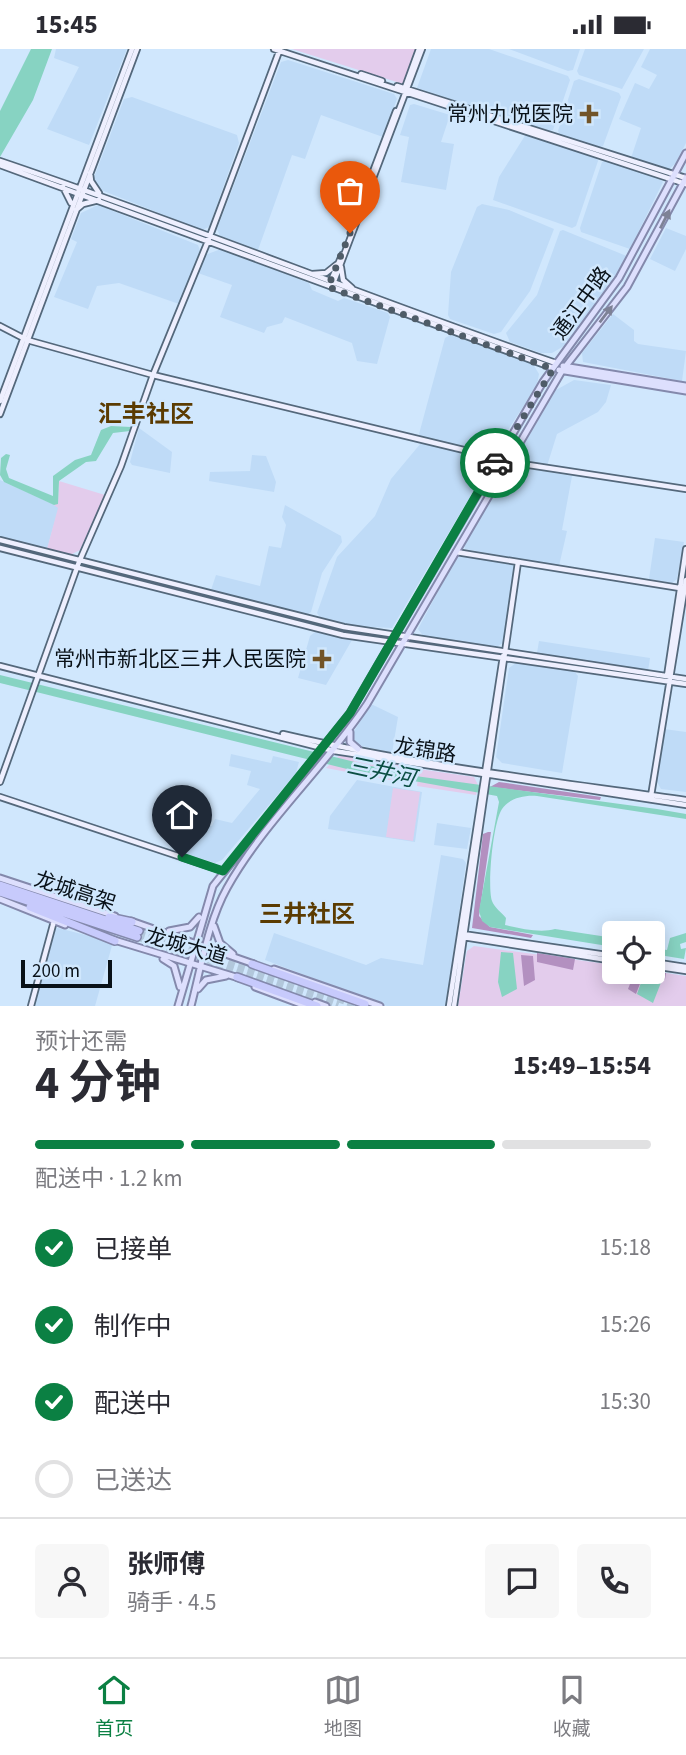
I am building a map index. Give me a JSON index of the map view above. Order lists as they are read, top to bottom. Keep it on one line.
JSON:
{"streets":{"highway":["龙城高架"],"main road":["通江中路","龙锦路","龙城大道"]},"crossings":[["通江中路","龙锦路"],["龙城高架","龙城大道"]],"districts":["汇丰社区","三井社区"],"water":["三井河"],"places":{"health":["常州九悦医院","常州市新北区三井人民医院"]},"scale_bar":"200 m","page":{"status":"15:45","scale":"200 m","heading":["4 分钟","预计还需","15:49–15:54"],"panel":["张师傅","骑手 · 4.5"],"bar":"配送中 · 1.2 km","list":[["已接单","15:18"],["制作中","15:26"],["配送中","15:30"],"已送达"],"tabs":["首页","地图","收藏"]}}
